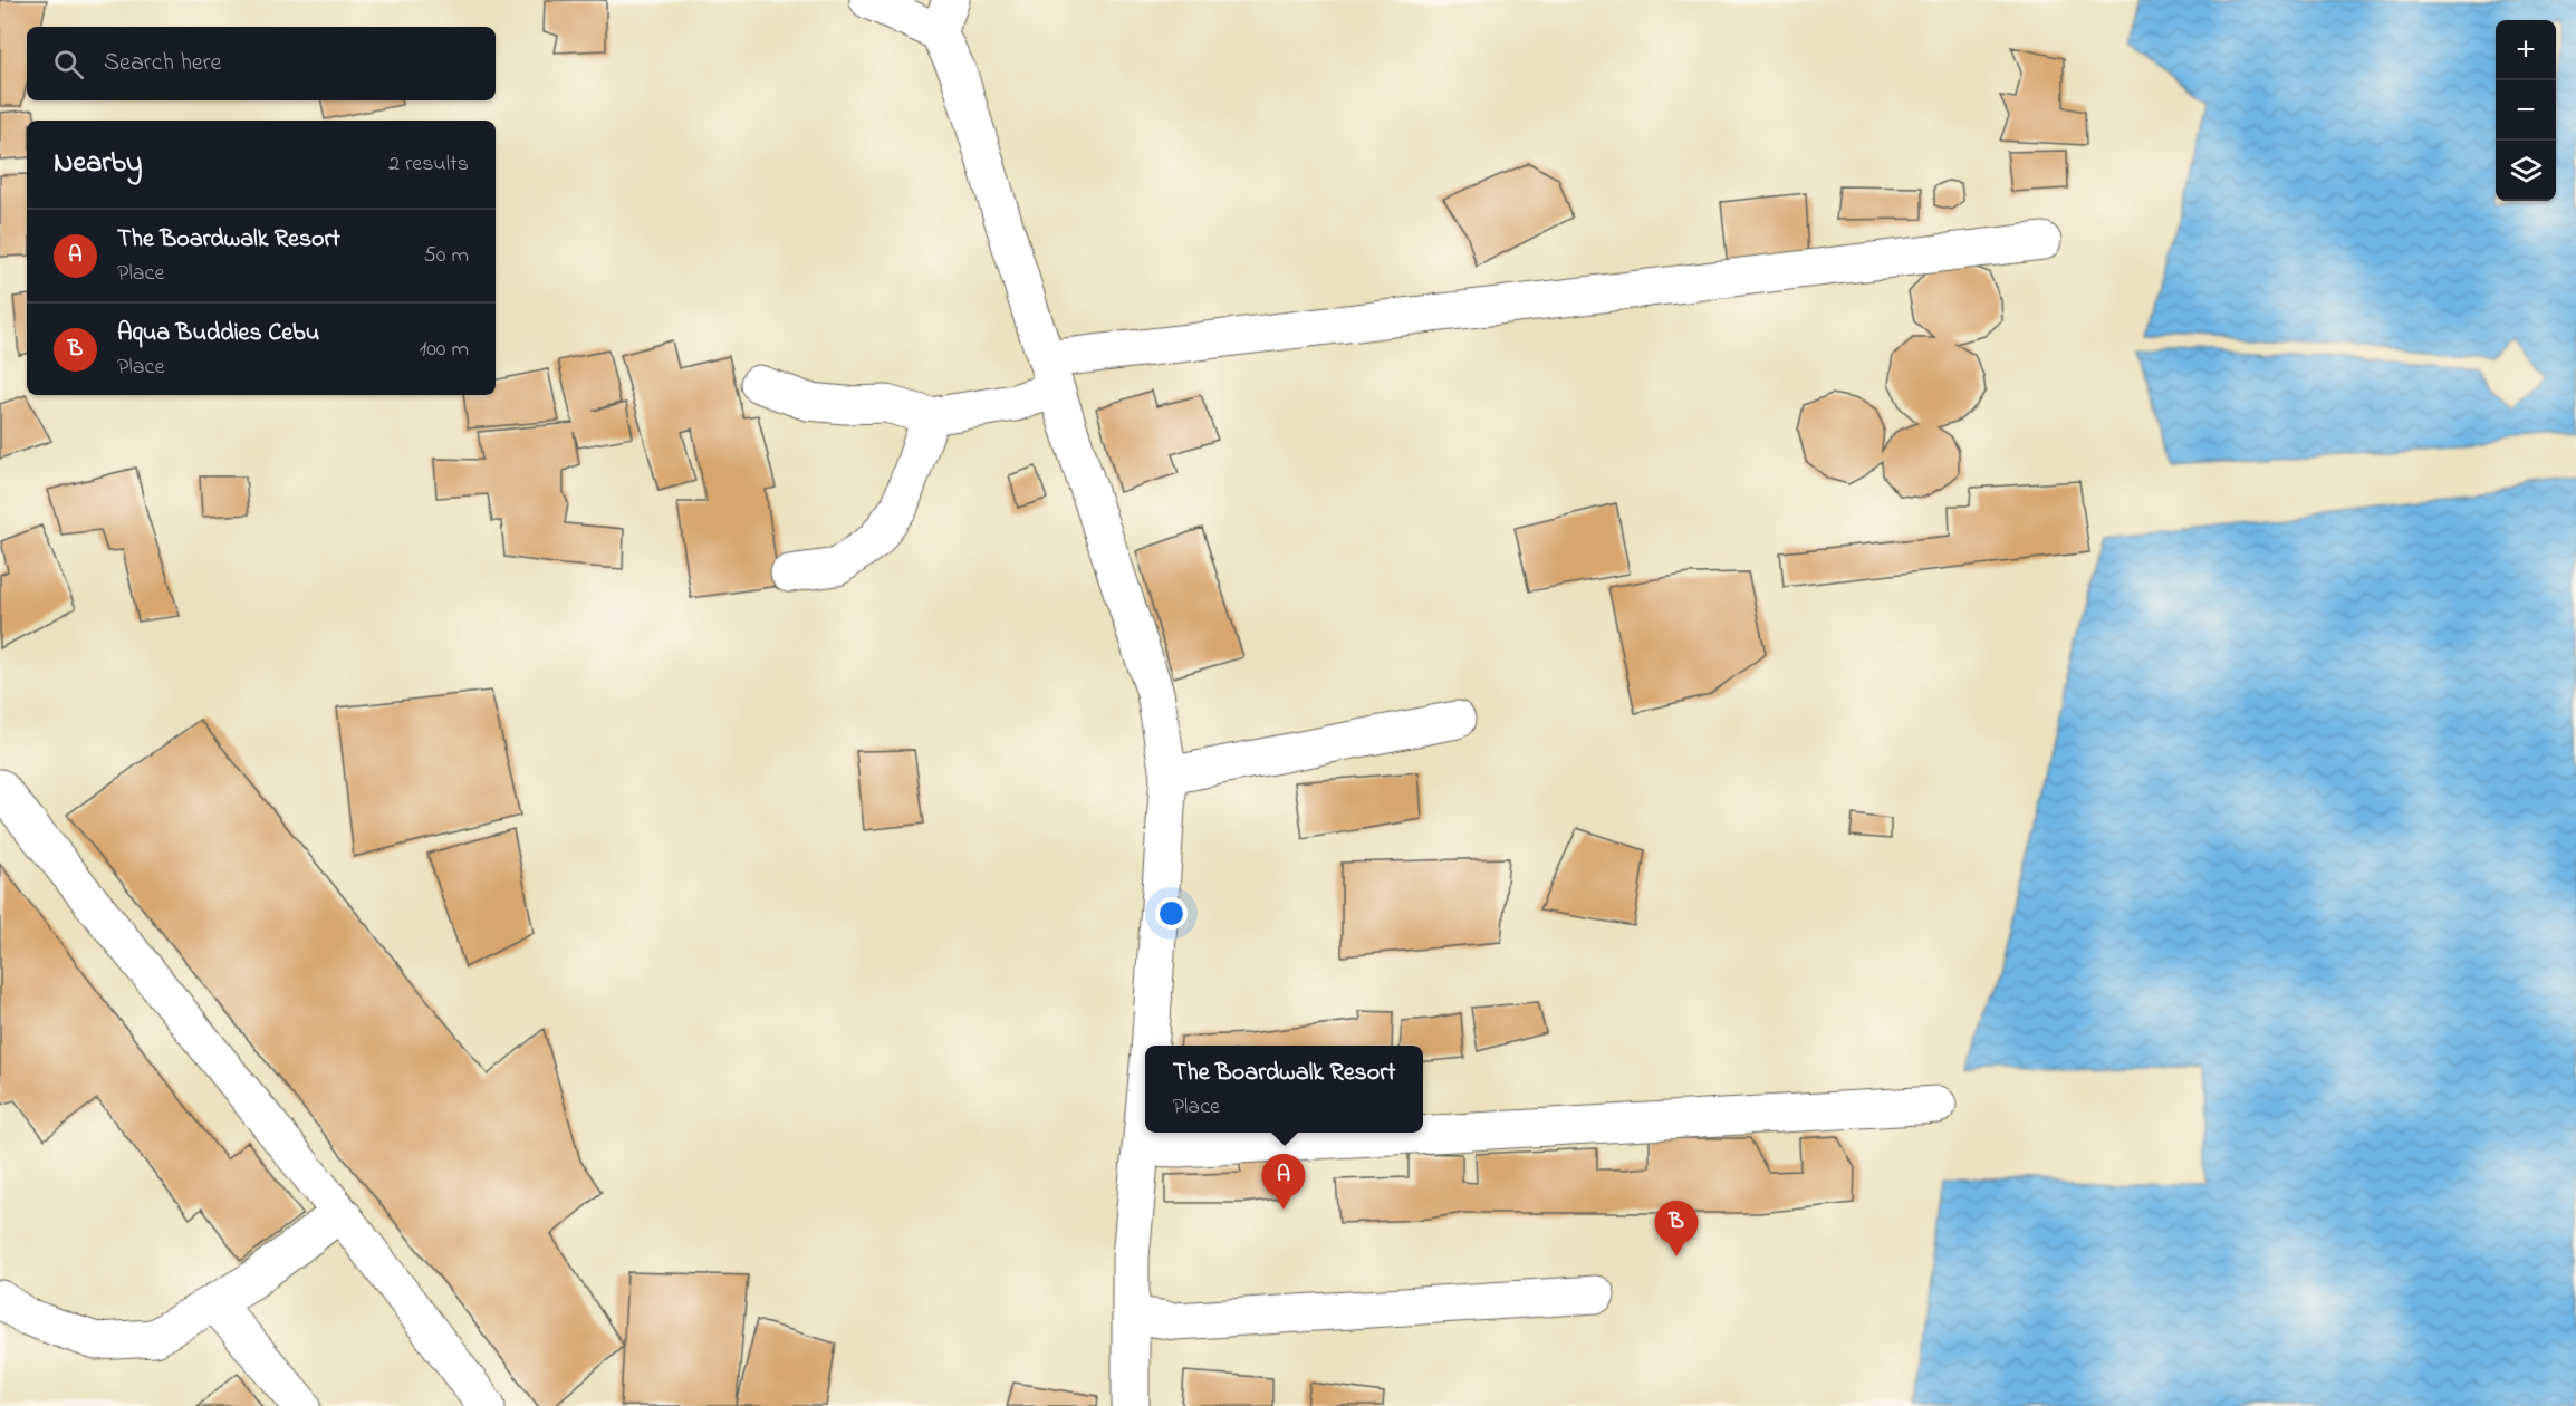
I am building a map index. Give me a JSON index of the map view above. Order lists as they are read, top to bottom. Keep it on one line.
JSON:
{"page":{"map_buttons":["+","−"],"search":"Search here","heading":["Nearby","2 results"],"list":[{"mark":"A","name":"The Boardwalk Resort","note":"Place","value":"50 m"},{"mark":"B","name":"Aqua Buddies Cebu","note":"Place","value":"100 m"}],"popup":["The Boardwalk Resort","Place"],"pins":["A","B"]}}
